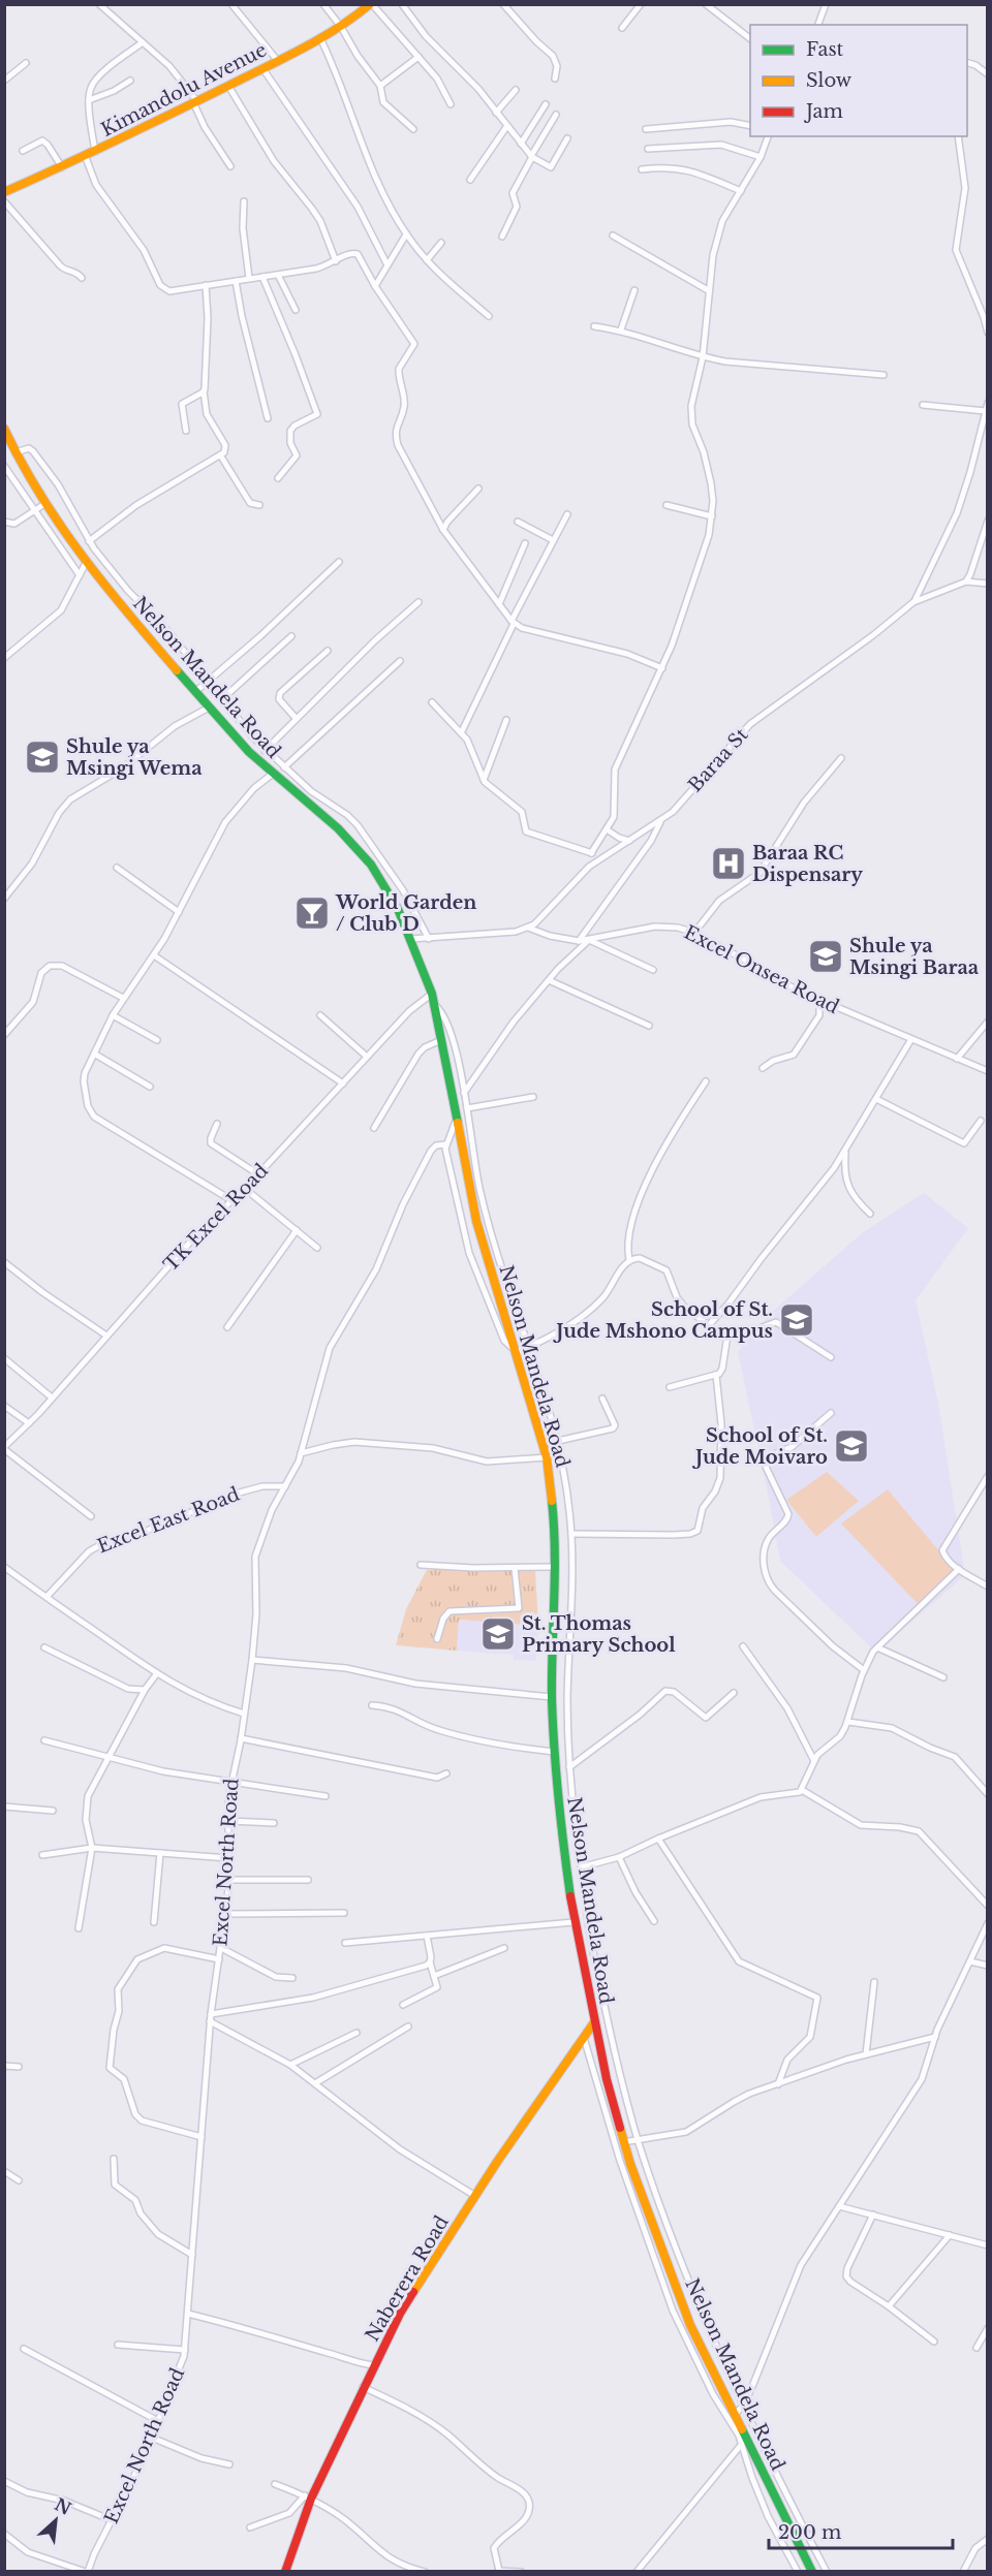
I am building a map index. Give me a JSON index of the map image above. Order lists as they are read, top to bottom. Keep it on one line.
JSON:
{"streets":{"main road":["Kimandolu Avenue","Nelson Mandela Road","Naberera Road"],"street":["Baraa St","Excel Onsea Road","TK Excel Road","Excel East Road","Excel North Road"]},"crossings":[["Nelson Mandela Road","TK Excel Road"],["Nelson Mandela Road","Naberera Road"],["Baraa St","Excel Onsea Road"],["Excel East Road","Excel North Road"]],"places":{"school or university":["Shule ya Msingi Wema","Shule ya Msingi Baraa","School of St. Jude Mshono Campus","School of St. Jude Moivaro","St. Thomas Primary School"],"hospital":["Baraa RC Dispensary"],"bar":["World Garden / Club D"]},"legend":["Fast","Slow","Jam"],"scale_bar":"200 m","north":"top right"}
